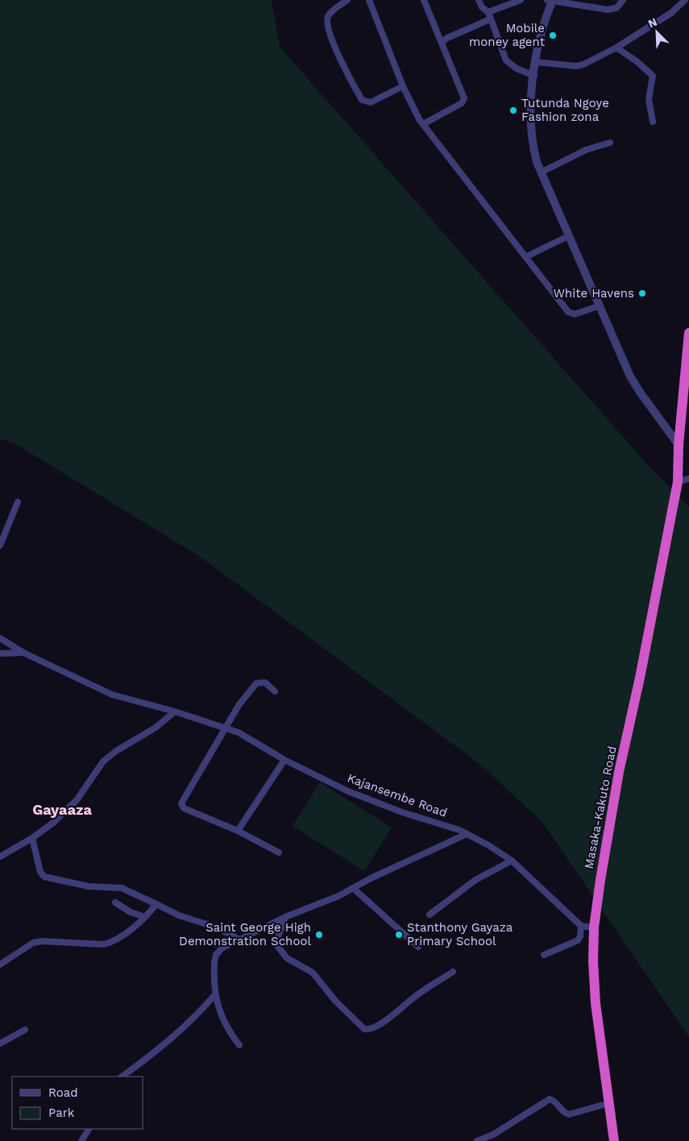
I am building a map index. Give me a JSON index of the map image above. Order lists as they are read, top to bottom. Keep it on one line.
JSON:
{"streets":{"highway":["Masaka-Kakuto Road"],"street":["Kajansembe Road"]},"districts":["Gayaaza"],"places":["Mobile money agent","Tutunda Ngoye Fashion zona","White Havens","Saint George High Demonstration School","Stanthony Gayaza Primary School"],"legend":["Road","Park"],"north":"top left"}
